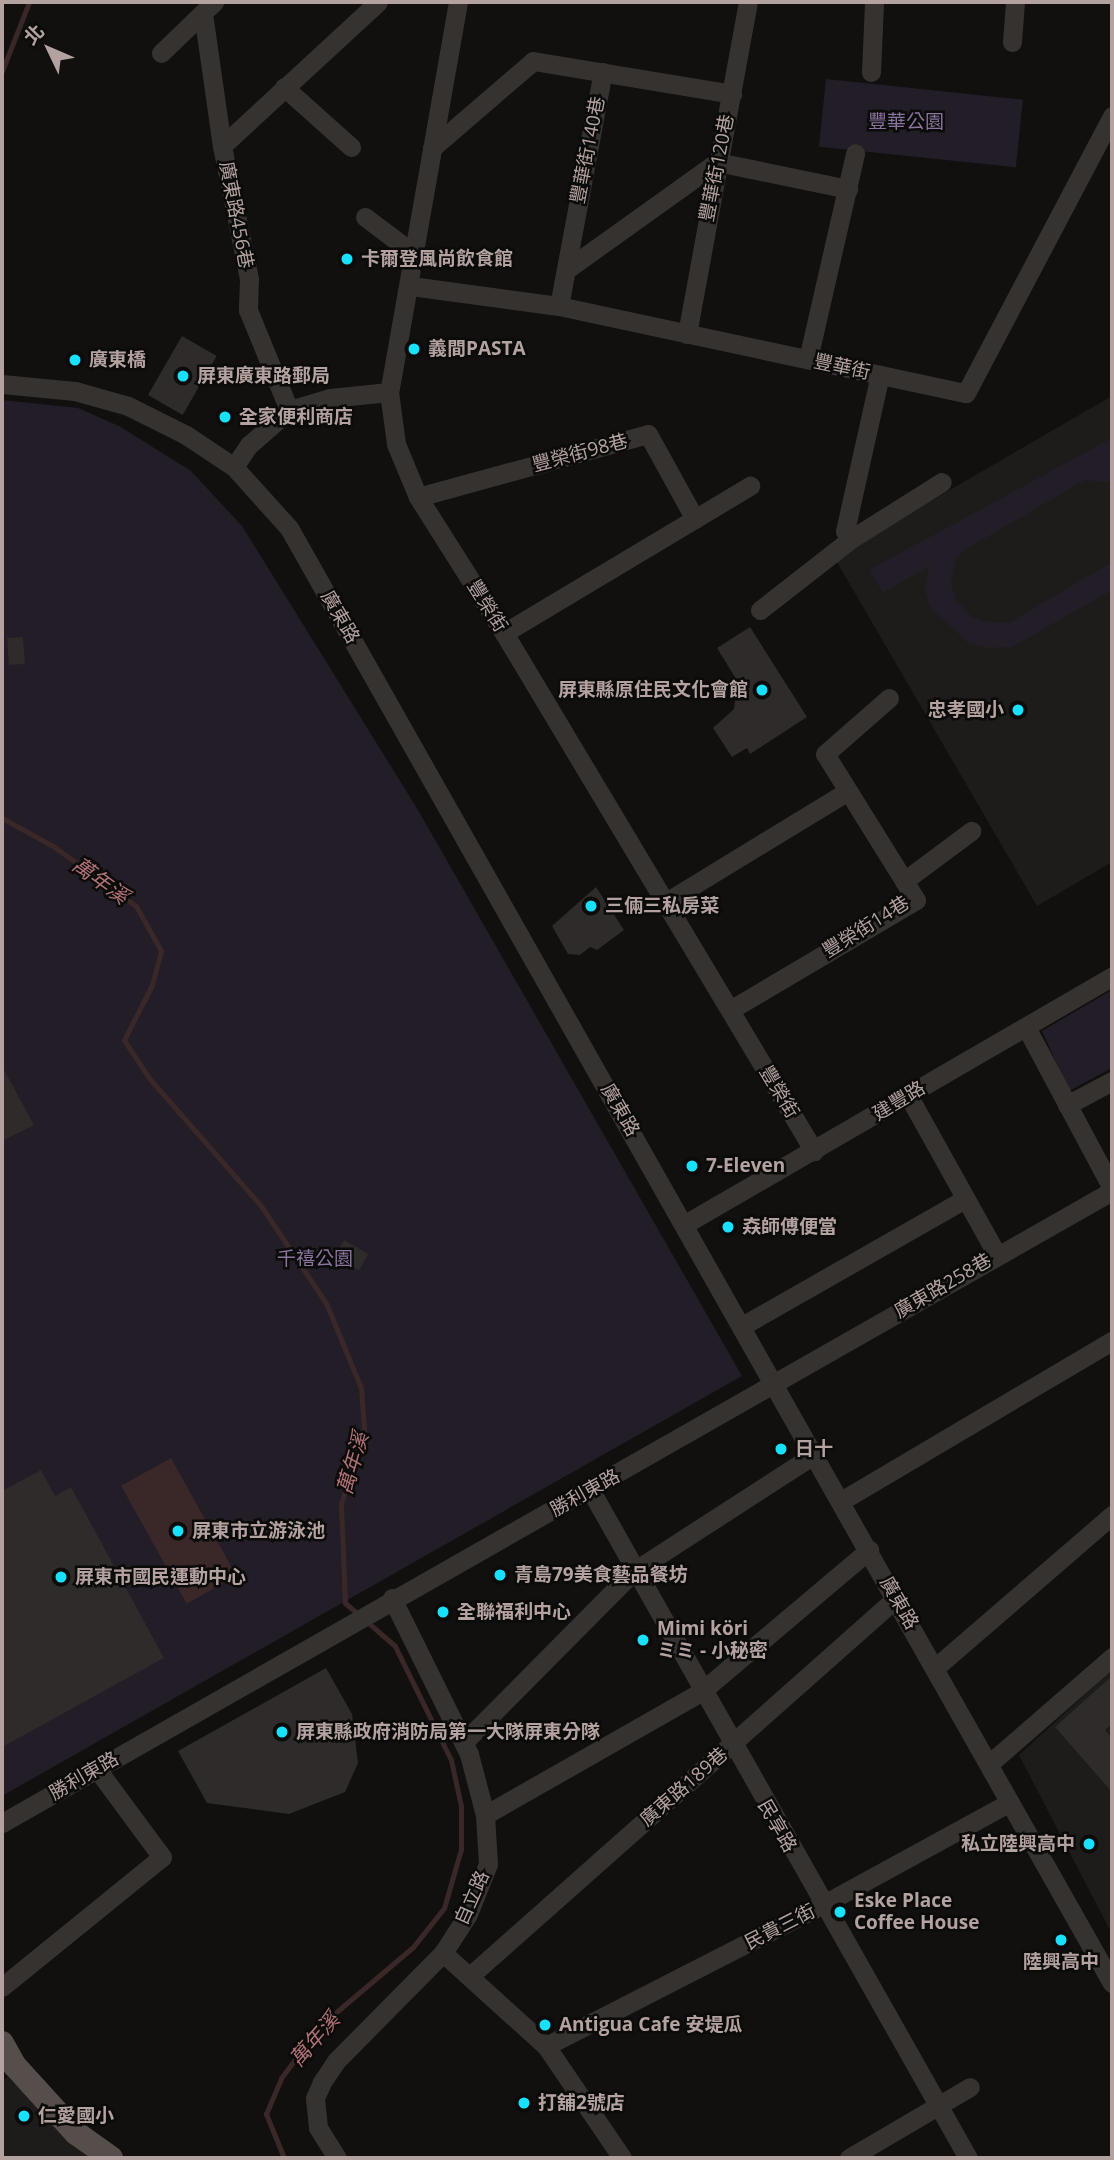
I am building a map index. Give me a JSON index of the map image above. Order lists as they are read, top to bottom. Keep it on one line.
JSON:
{"streets":{"street":["豐華街140巷","豐華街120巷","廣東路456巷","豐華街","豐榮街98巷","豐榮街","廣東路","豐榮街14巷","建豐路","廣東路258巷","勝利東路","廣東路189巷","民享路","自立路","民貴三街"]},"crossings":[["豐華街140巷","豐華街"],["豐華街140巷","豐榮街"],["豐華街120巷","豐華街"],["豐華街","豐榮街"],["豐榮街98巷","豐榮街"],["豐榮街","豐榮街14巷"],["豐榮街","建豐路"],["廣東路","建豐路"],["廣東路","廣東路258巷"],["廣東路","勝利東路"],["廣東路","廣東路189巷"],["廣東路","民貴三街"],["廣東路258巷","勝利東路"],["勝利東路","民享路"],["勝利東路","自立路"],["廣東路189巷","民享路"],["民享路","民貴三街"]],"water":["萬年溪"],"parks":["豐華公園","千禧公園"],"places":["卡爾登風尚飲食館","義間PASTA","廣東橋","屏東廣東路郵局","全家便利商店","屏東縣原住民文化會館","忠孝國小","三倆三私房菜","7-Eleven","𡘙師傅便當","日十","屏東市立游泳池","青島79美食藝品餐坊","屏東市國民運動中心","全聯福利中心","Mimi köri ミミ - 小秘密","屏東縣政府消防局第一大隊屏東分隊","私立陸興高中","Eske Place Coffee House","陸興高中","Antigua Cafe 安堤瓜","打舖2號店","仁愛國小"],"north":"top left"}
